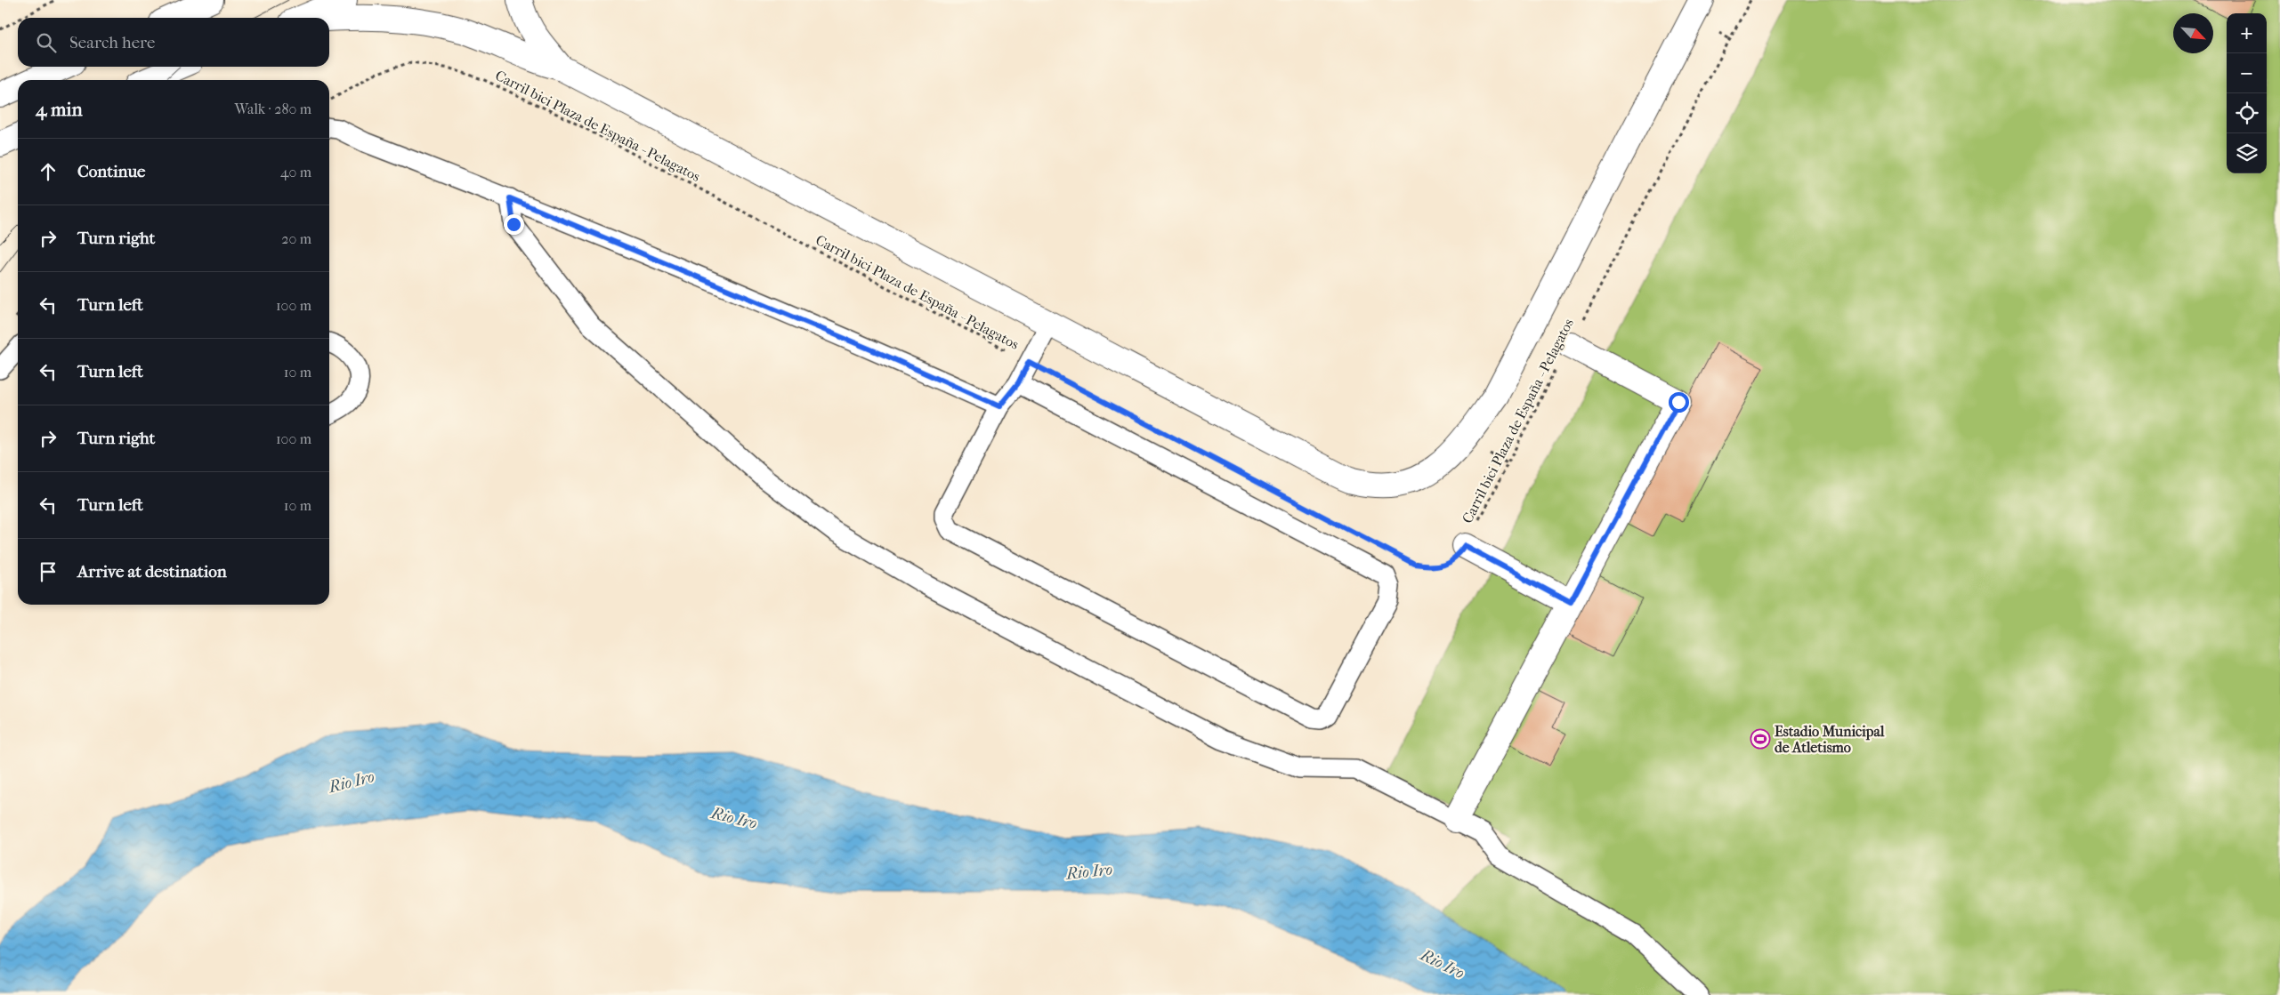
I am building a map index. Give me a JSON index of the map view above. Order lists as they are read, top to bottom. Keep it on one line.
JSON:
{"streets":{"path":["Carril bici Plaza de España - Pelagatos"]},"water":["Rio Iro"],"places":{"sports":["Estadio Municipal de Atletismo"]},"north":"bottom right","page":{"map_buttons":["+","−"],"search":"Search here","heading":["4 min","Walk · 280 m"],"list":[["Continue","40 m"],["Turn right","20 m"],["Turn left","100 m"],["Turn left","10 m"],["Turn right","100 m"],["Turn left","10 m"],"Arrive at destination"]}}
